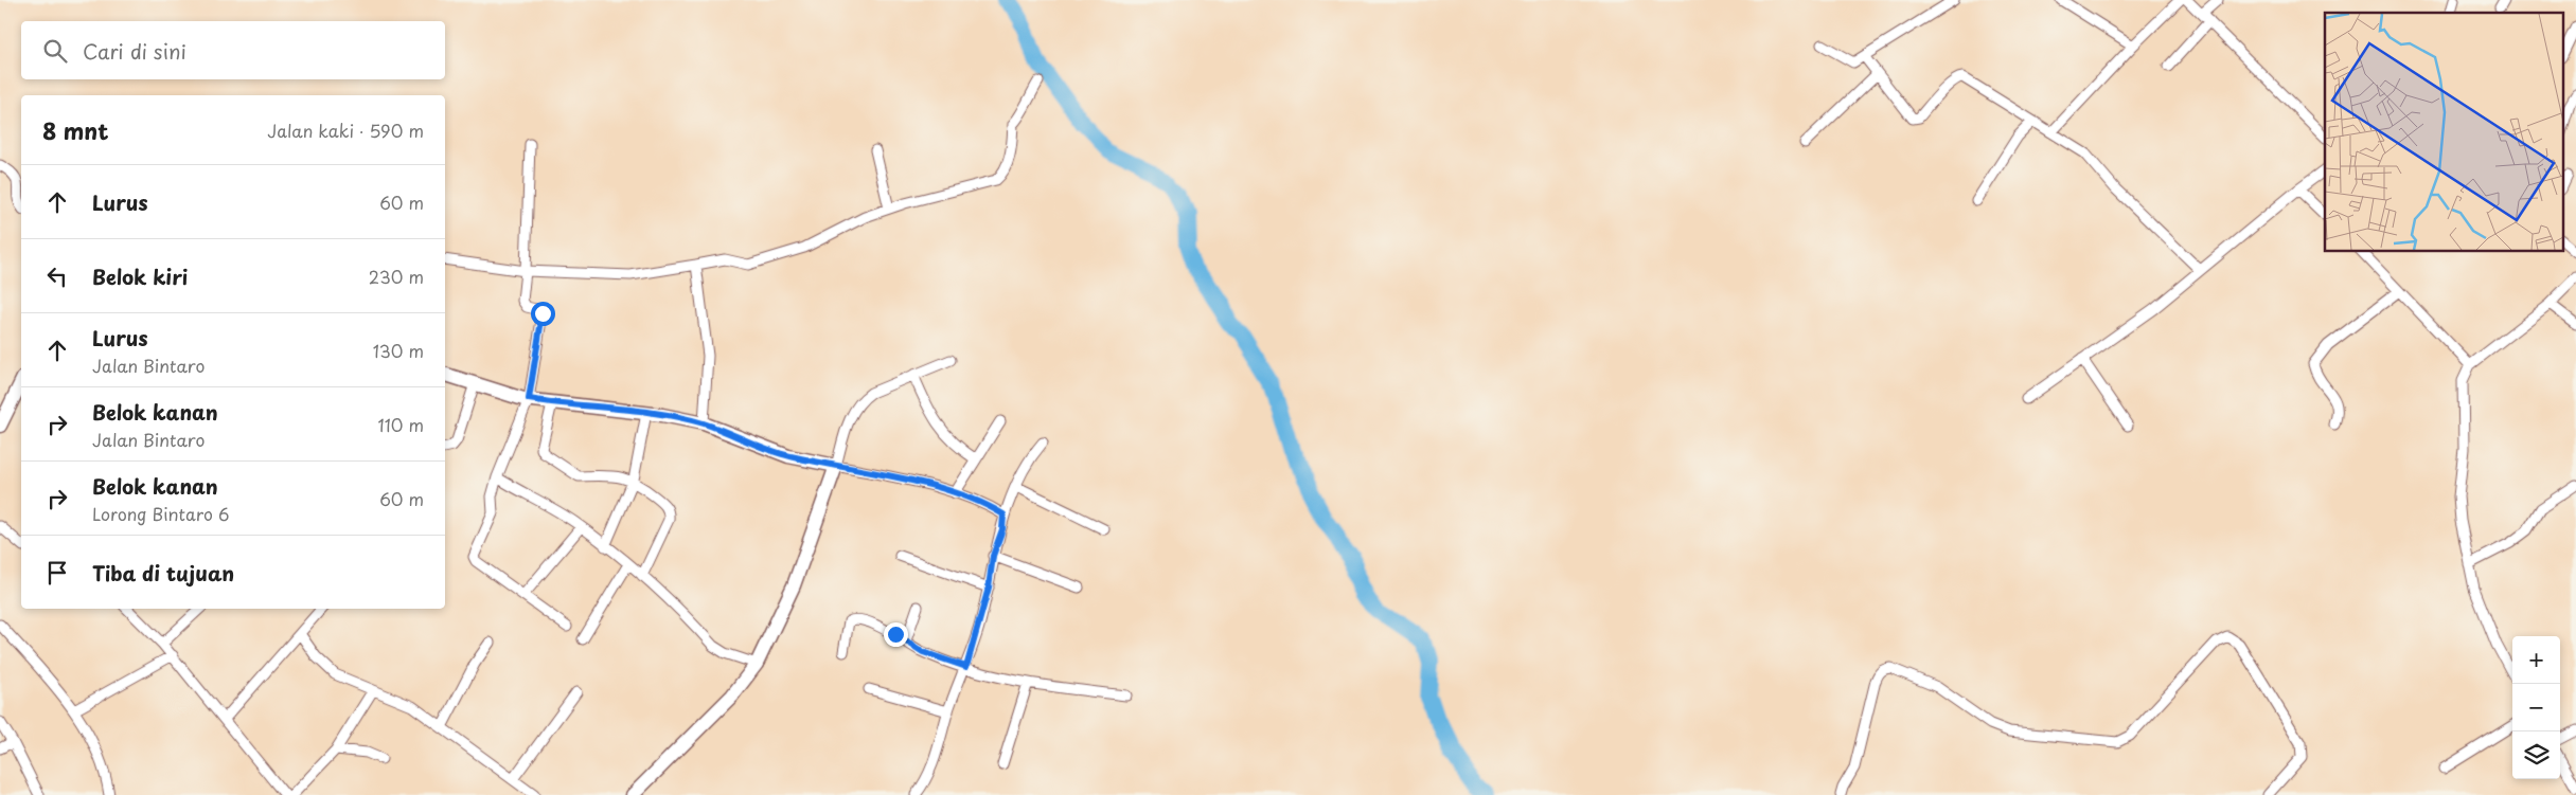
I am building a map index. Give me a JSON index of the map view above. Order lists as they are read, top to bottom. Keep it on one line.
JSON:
{"page":{"search":"Cari di sini","heading":["8 mnt","Jalan kaki · 590 m"],"list":[["Lurus","60 m"],["Belok kiri","230 m"],["Lurus","Jalan Bintaro","130 m"],["Belok kanan","Jalan Bintaro","110 m"],["Belok kanan","Lorong Bintaro 6","60 m"],"Tiba di tujuan"],"map_buttons":["+","−"]}}
